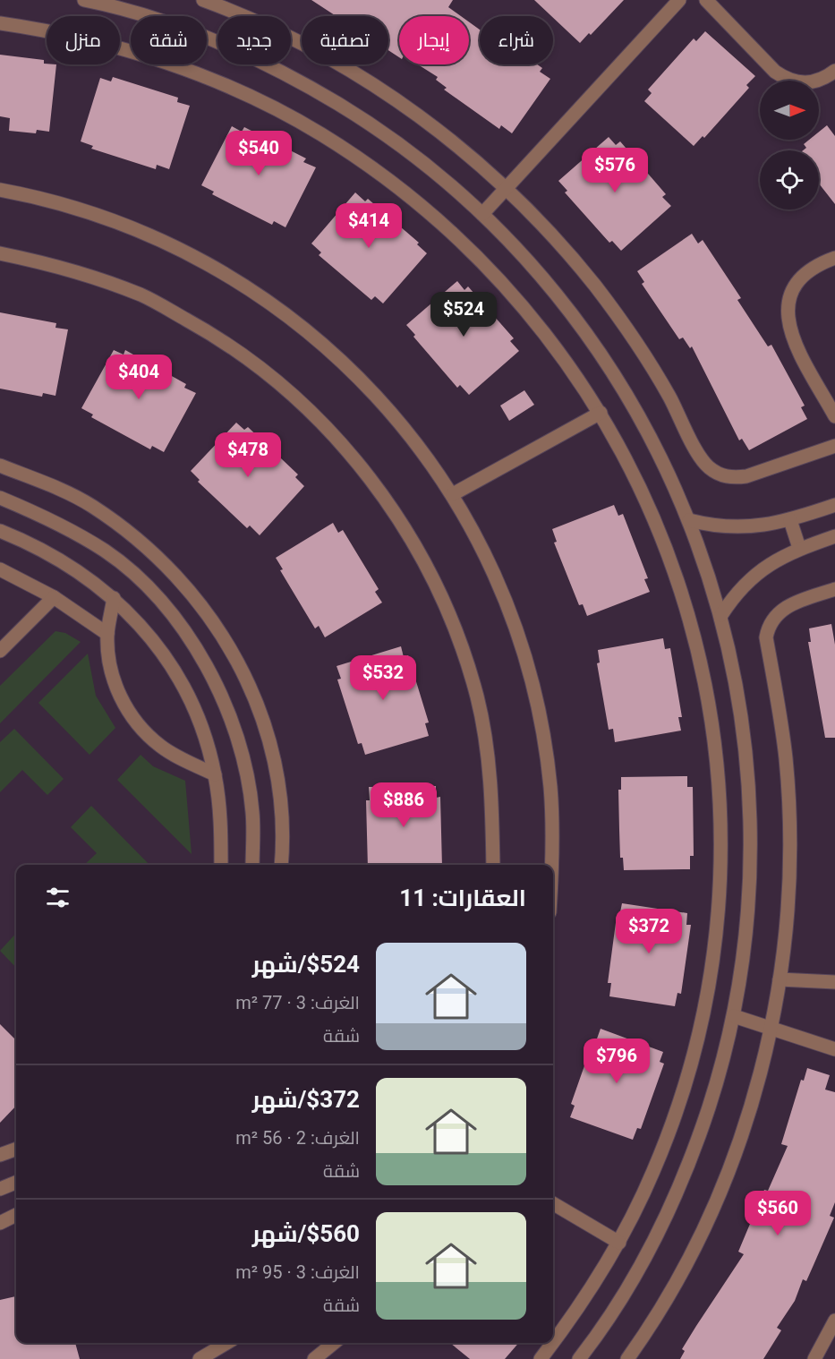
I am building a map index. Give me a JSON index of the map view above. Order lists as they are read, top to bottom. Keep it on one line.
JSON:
{"north":"right","page":{"chip":["شراء","إيجار","تصفية","جديد","شقة","منزل"],"price":["$540","$576","$414","$524","$404","$478","$532","$886","$372","$796","$560"],"heading":"العقارات: 11","list":[{"name":"$524/شهر","note":"الغرف: 3 · 77 m² · شقة"},{"name":"$372/شهر","note":"الغرف: 2 · 56 m² · شقة"},{"name":"$560/شهر","note":"الغرف: 3 · 95 m² · شقة"}]}}
